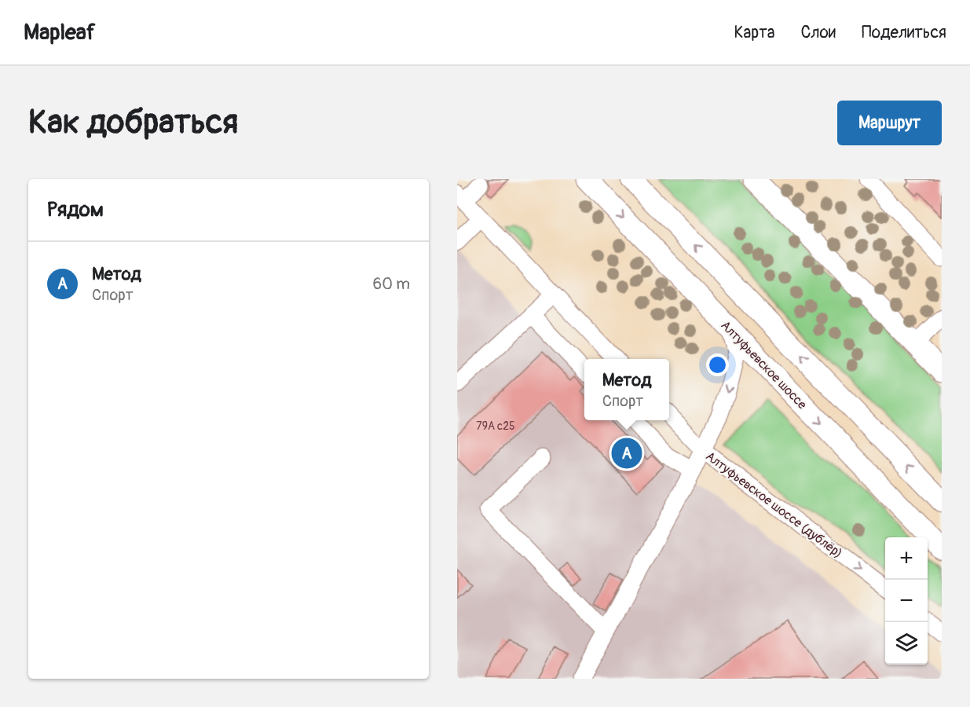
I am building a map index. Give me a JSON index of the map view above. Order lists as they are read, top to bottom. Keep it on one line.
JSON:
{"streets":{"main road":["Алтуфьевское шоссе"],"street":["Алтуфьевское шоссе (дублёр)"]},"one_way":["Алтуфьевское шоссе (дублёр)"],"house_numbers":["79А с25"],"page":{"header":"Mapleaf","nav":["Карта","Слои","Поделиться"],"buttons":"Маршрут","title":"Как добраться","heading":"Рядом","list":[{"mark":"A","name":"Метод","note":"Спорт","value":"60 m"}],"popup":["Метод","Спорт"],"pins":"A","map_buttons":["+","−"]}}
